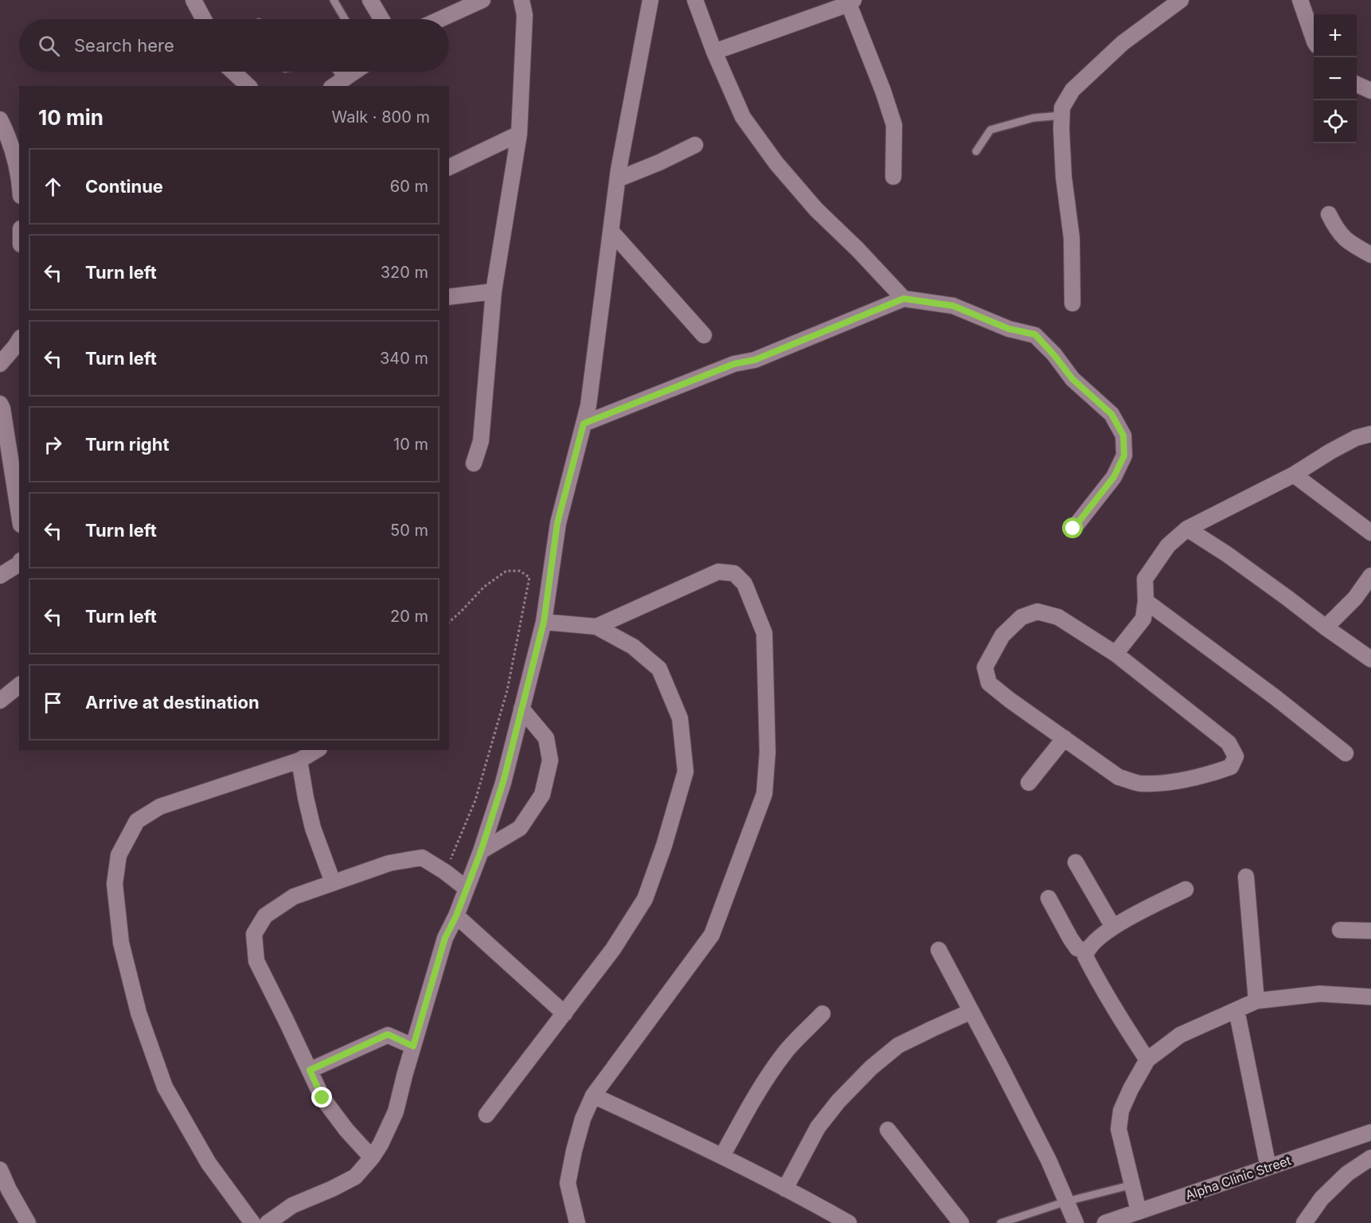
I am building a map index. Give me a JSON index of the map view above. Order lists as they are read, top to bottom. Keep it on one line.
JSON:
{"streets":{"street":["Alpha Clinic Street"]},"page":{"map_buttons":["+","−"],"search":"Search here","heading":["10 min","Walk · 800 m"],"list":[["Continue","60 m"],["Turn left","320 m"],["Turn left","340 m"],["Turn right","10 m"],["Turn left","50 m"],["Turn left","20 m"],"Arrive at destination"]}}
